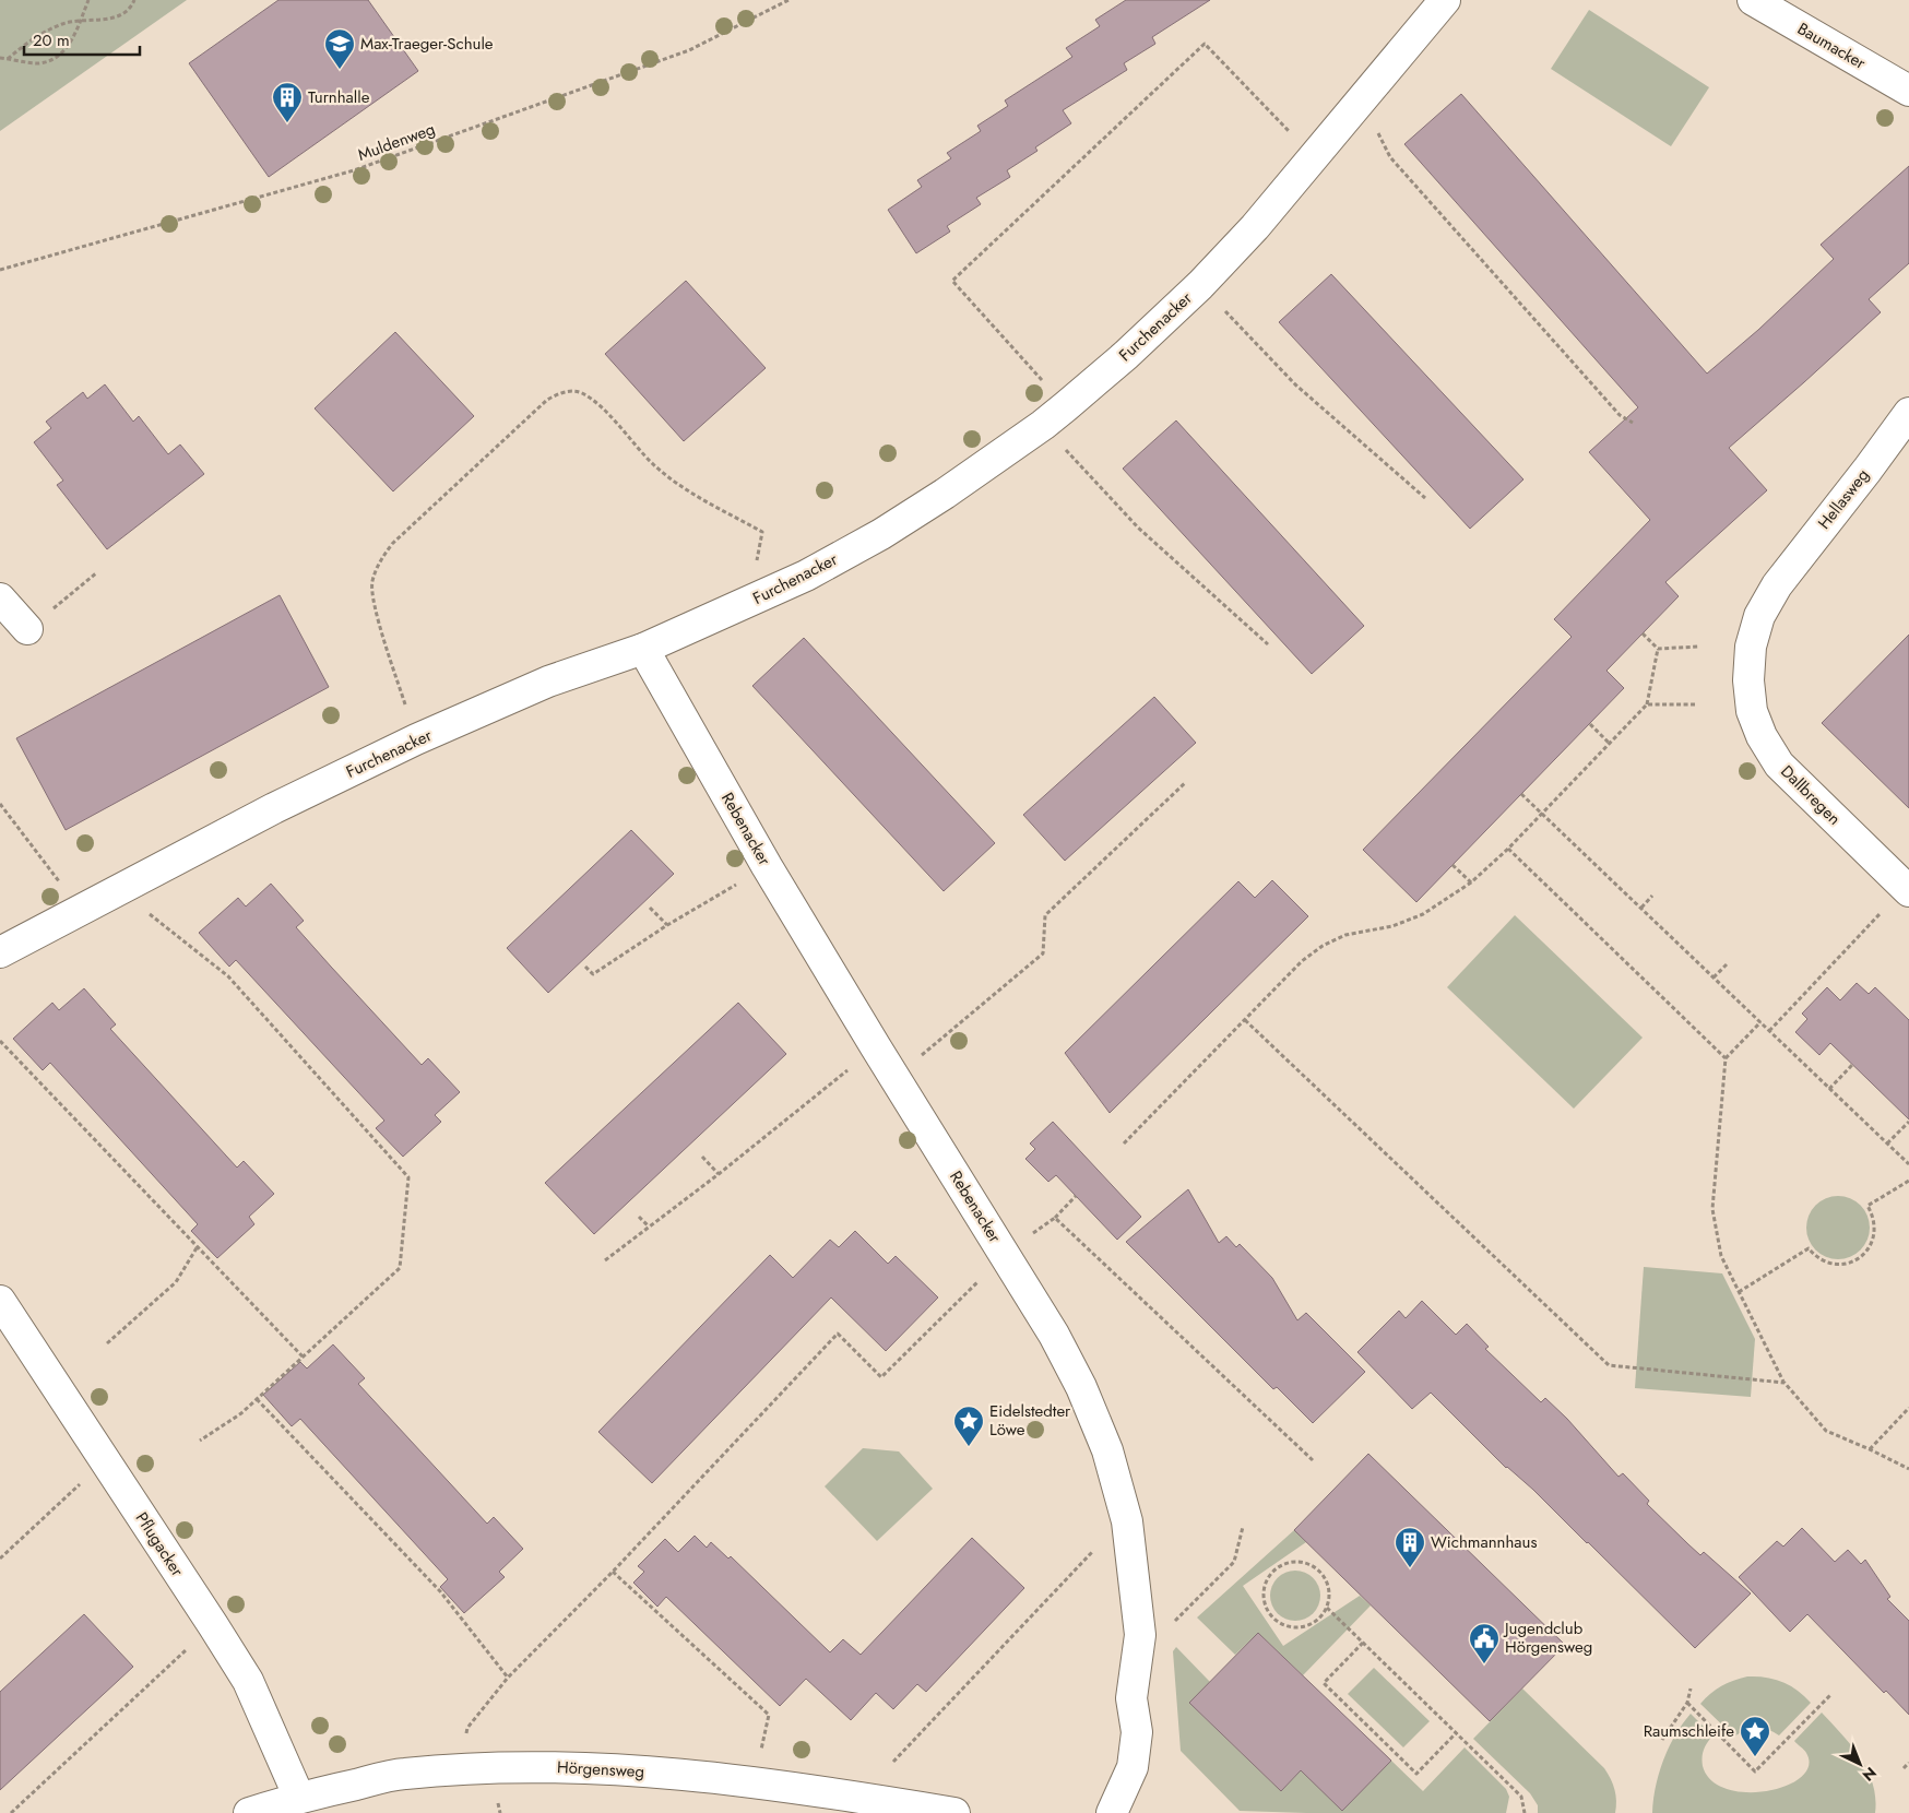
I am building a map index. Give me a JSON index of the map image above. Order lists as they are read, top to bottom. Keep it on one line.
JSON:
{"streets":{"street":["Baumacker","Furchenacker","Hellasweg","Dallbregen","Rebenacker","Pflugacker","Hörgensweg"],"path":["Muldenweg"]},"crossings":[["Furchenacker","Rebenacker"],["Hellasweg","Dallbregen"],["Pflugacker","Hörgensweg"]],"places":{"school or university":["Max-Traeger-Schule"],"building":["Turnhalle","Wichmannhaus"],"place":["Eidelstedter Löwe","Raumschleife"],"public building":["Jugendclub Hörgensweg"]},"scale_bar":"20 m","north":"bottom right"}
